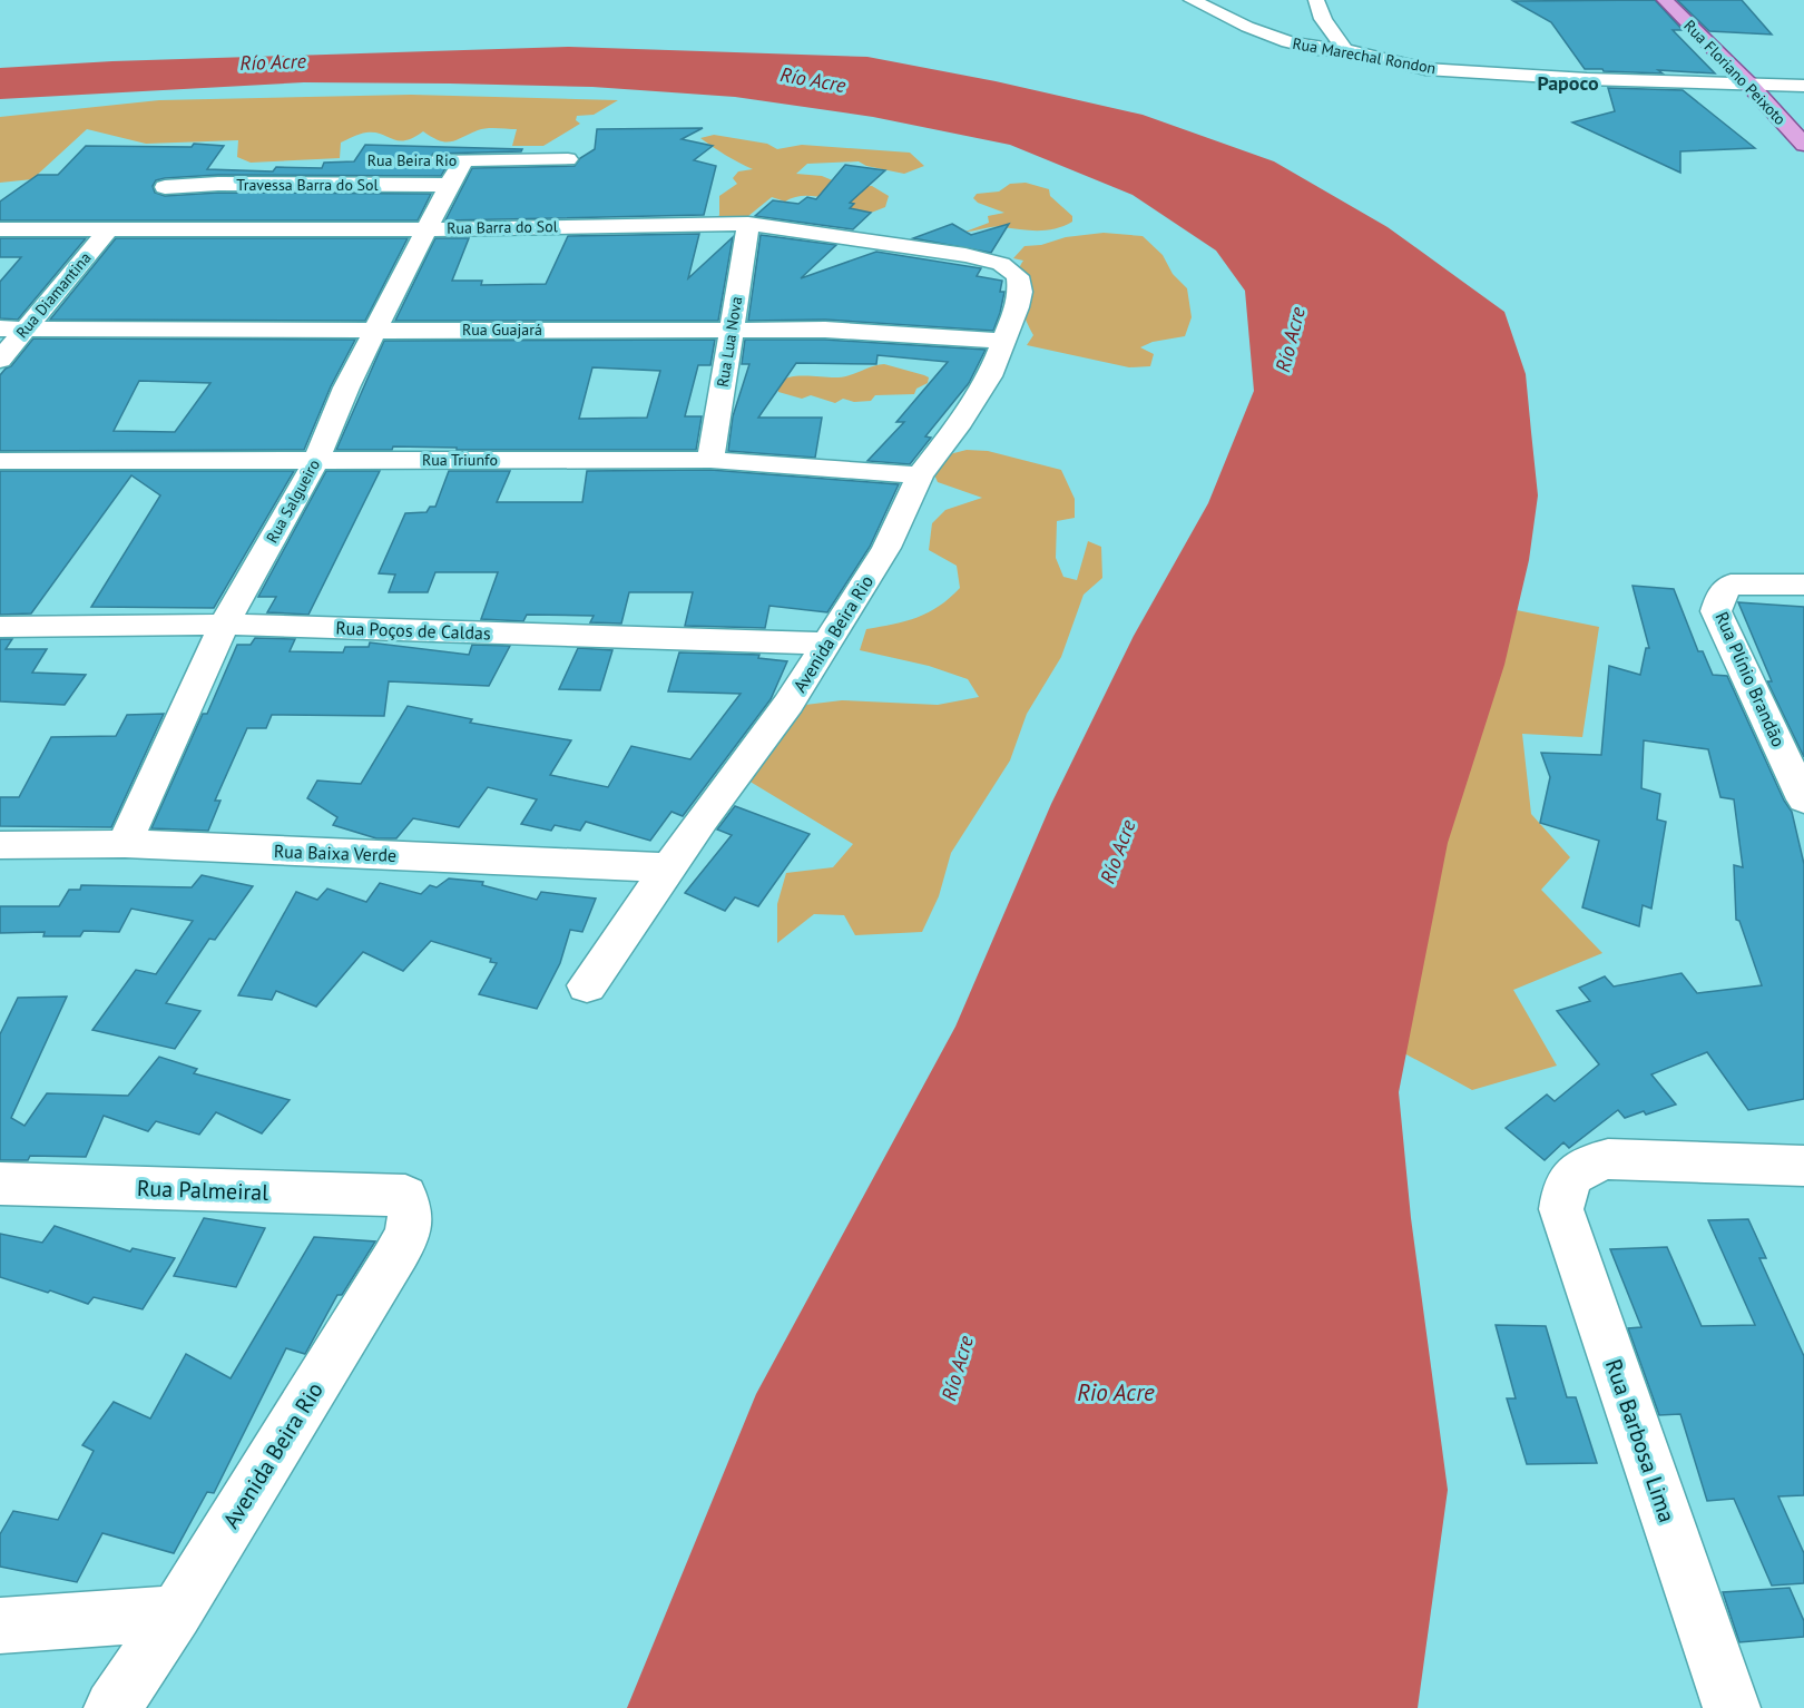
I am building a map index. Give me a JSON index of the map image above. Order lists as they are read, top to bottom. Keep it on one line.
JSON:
{"streets":{"main road":["Rua Floriano Peixoto"],"street":["Rua Marechal Rondon","Rua Beira Rio","Travessa Barra do Sol","Rua Barra do Sol","Rua Diamantina","Rua Guajará","Rua Lua Nova","Rua Triunfo","Rua Salgueiro","Rua Poços de Caldas","Avenida Beira Rio","Rua Plínio Brandão","Rua Baixa Verde","Rua Palmeiral","Rua Barbosa Lima"]},"crossings":[["Rua Marechal Rondon","Rua Floriano Peixoto"],["Rua Beira Rio","Rua Salgueiro"],["Travessa Barra do Sol","Rua Salgueiro"],["Rua Barra do Sol","Rua Diamantina"],["Rua Barra do Sol","Rua Lua Nova"],["Rua Barra do Sol","Rua Salgueiro"],["Rua Barra do Sol","Avenida Beira Rio"],["Rua Diamantina","Rua Guajará"],["Rua Guajará","Rua Lua Nova"],["Rua Guajará","Rua Salgueiro"],["Rua Guajará","Avenida Beira Rio"],["Rua Lua Nova","Rua Triunfo"],["Rua Triunfo","Rua Salgueiro"],["Rua Triunfo","Avenida Beira Rio"],["Rua Salgueiro","Rua Poços de Caldas"],["Rua Salgueiro","Rua Baixa Verde"],["Rua Poços de Caldas","Avenida Beira Rio"],["Avenida Beira Rio","Rua Baixa Verde"],["Avenida Beira Rio","Rua Palmeiral"]],"districts":["Papoco"],"water":["Río Acre","Rio Acre"]}
